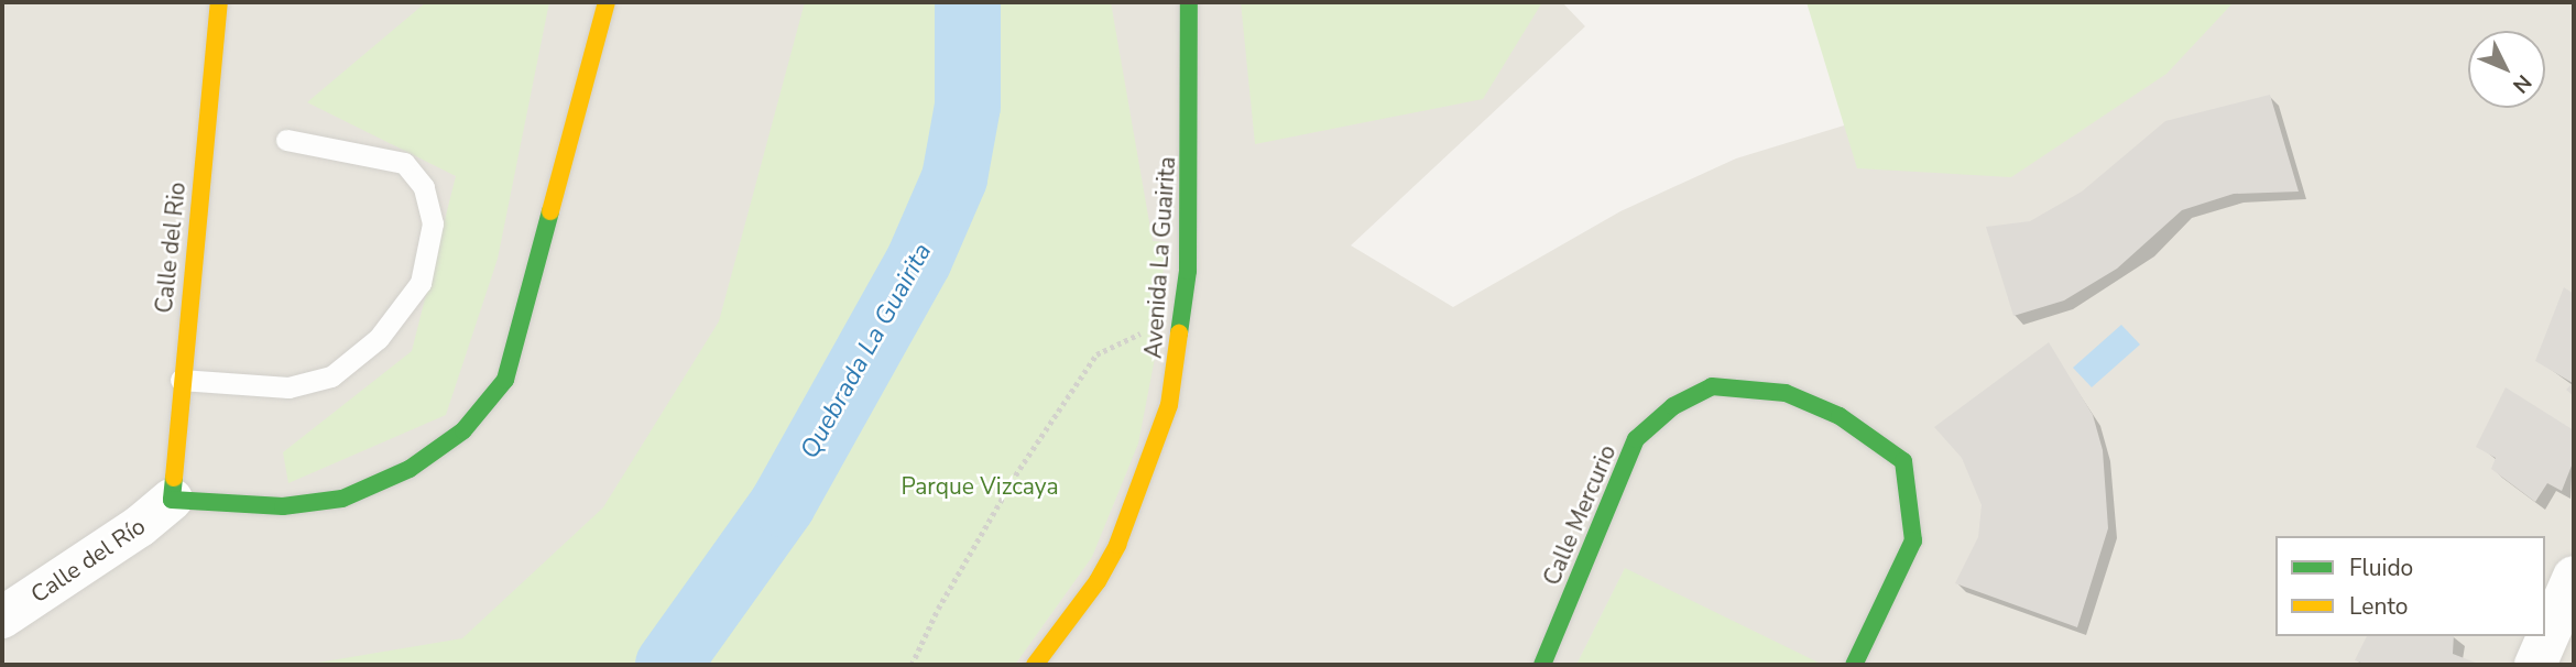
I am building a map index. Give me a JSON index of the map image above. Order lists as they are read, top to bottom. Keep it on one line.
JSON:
{"streets":{"street":["Calle del Rio","Avenida La Guairita","Calle Mercurio","Calle del Río"]},"crossings":[["Calle del Rio","Calle del Río"]],"water":["Quebrada La Guairita"],"parks":["Parque Vizcaya"],"legend":["Fluido","Lento"],"north":"bottom right"}
